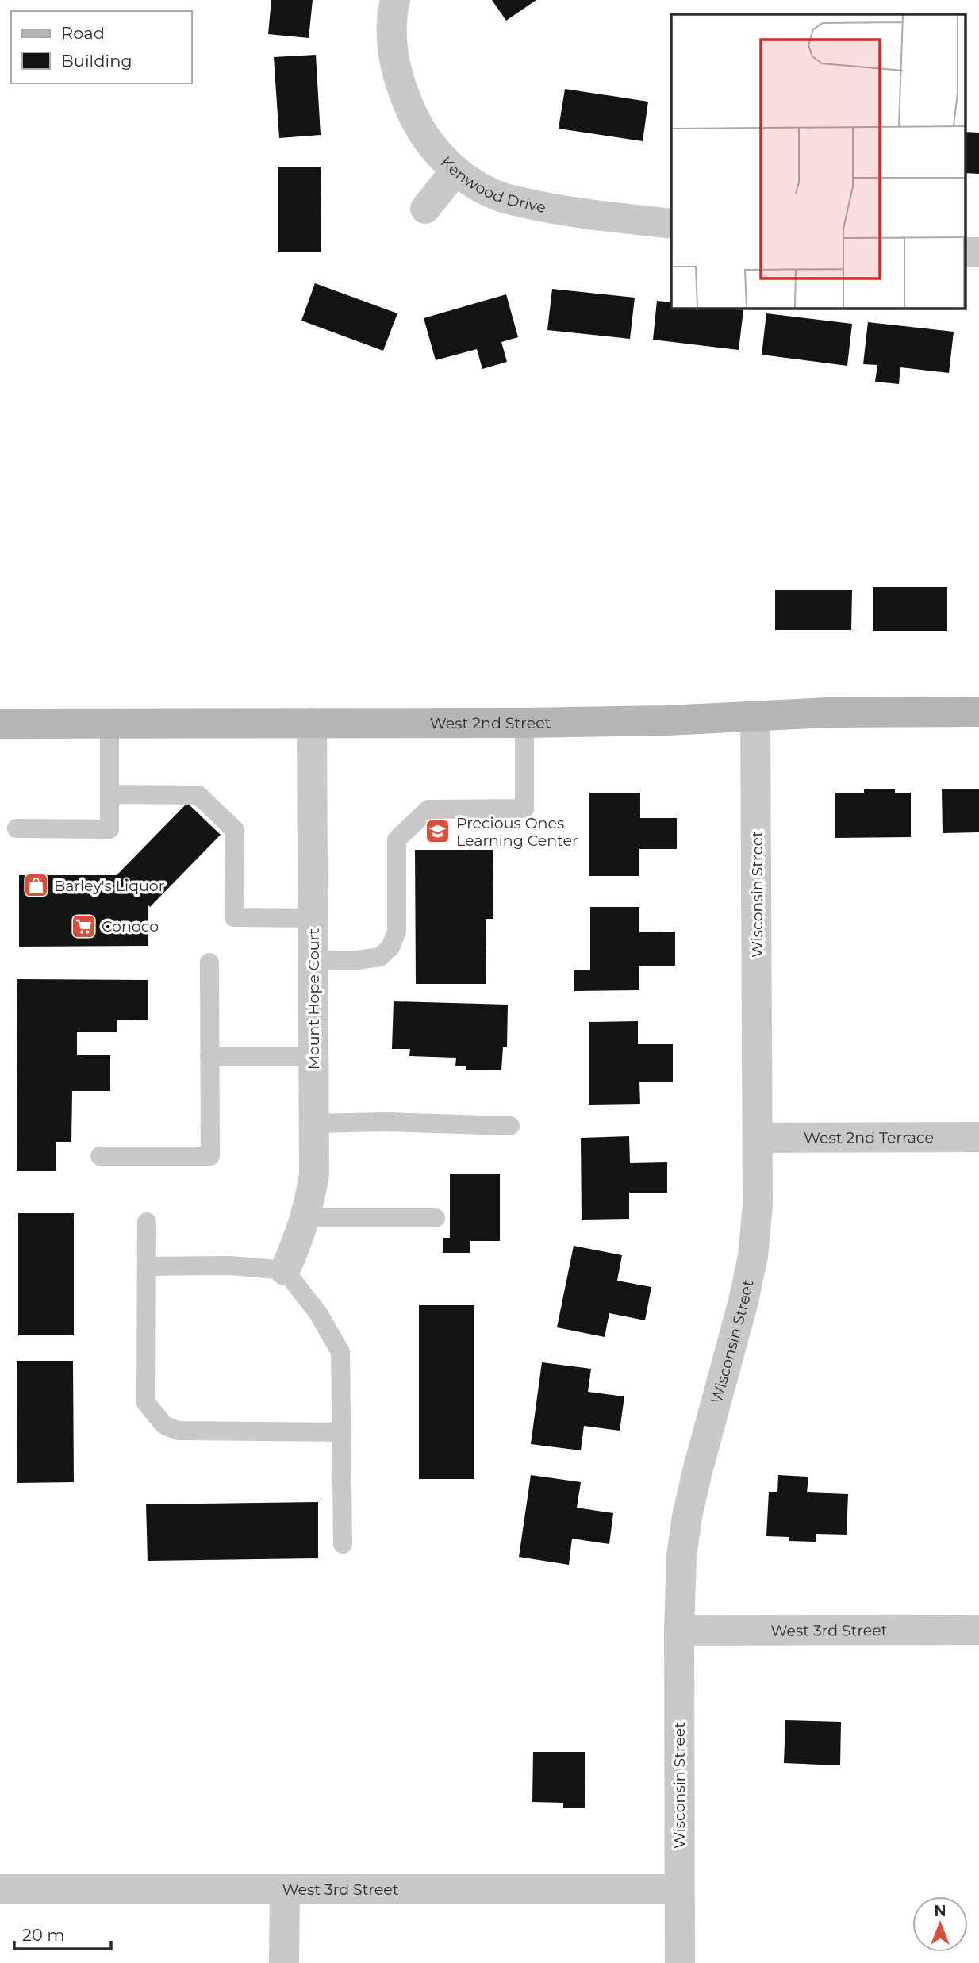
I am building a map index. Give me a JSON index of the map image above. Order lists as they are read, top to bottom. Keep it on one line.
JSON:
{"streets":{"street":["Kenwood Drive","West 2nd Street","Wisconsin Street","Mount Hope Court","West 2nd Terrace","West 3rd Street"]},"crossings":[["West 2nd Street","Wisconsin Street"],["West 2nd Street","Mount Hope Court"],["Wisconsin Street","West 2nd Terrace"],["Wisconsin Street","West 3rd Street"]],"places":{"school or university":["Precious Ones Learning Center"],"shop":["Barley's Liquor"],"supermarket":["Conoco"]},"legend":["Road","Building"],"scale_bar":"20 m","north":"top"}
